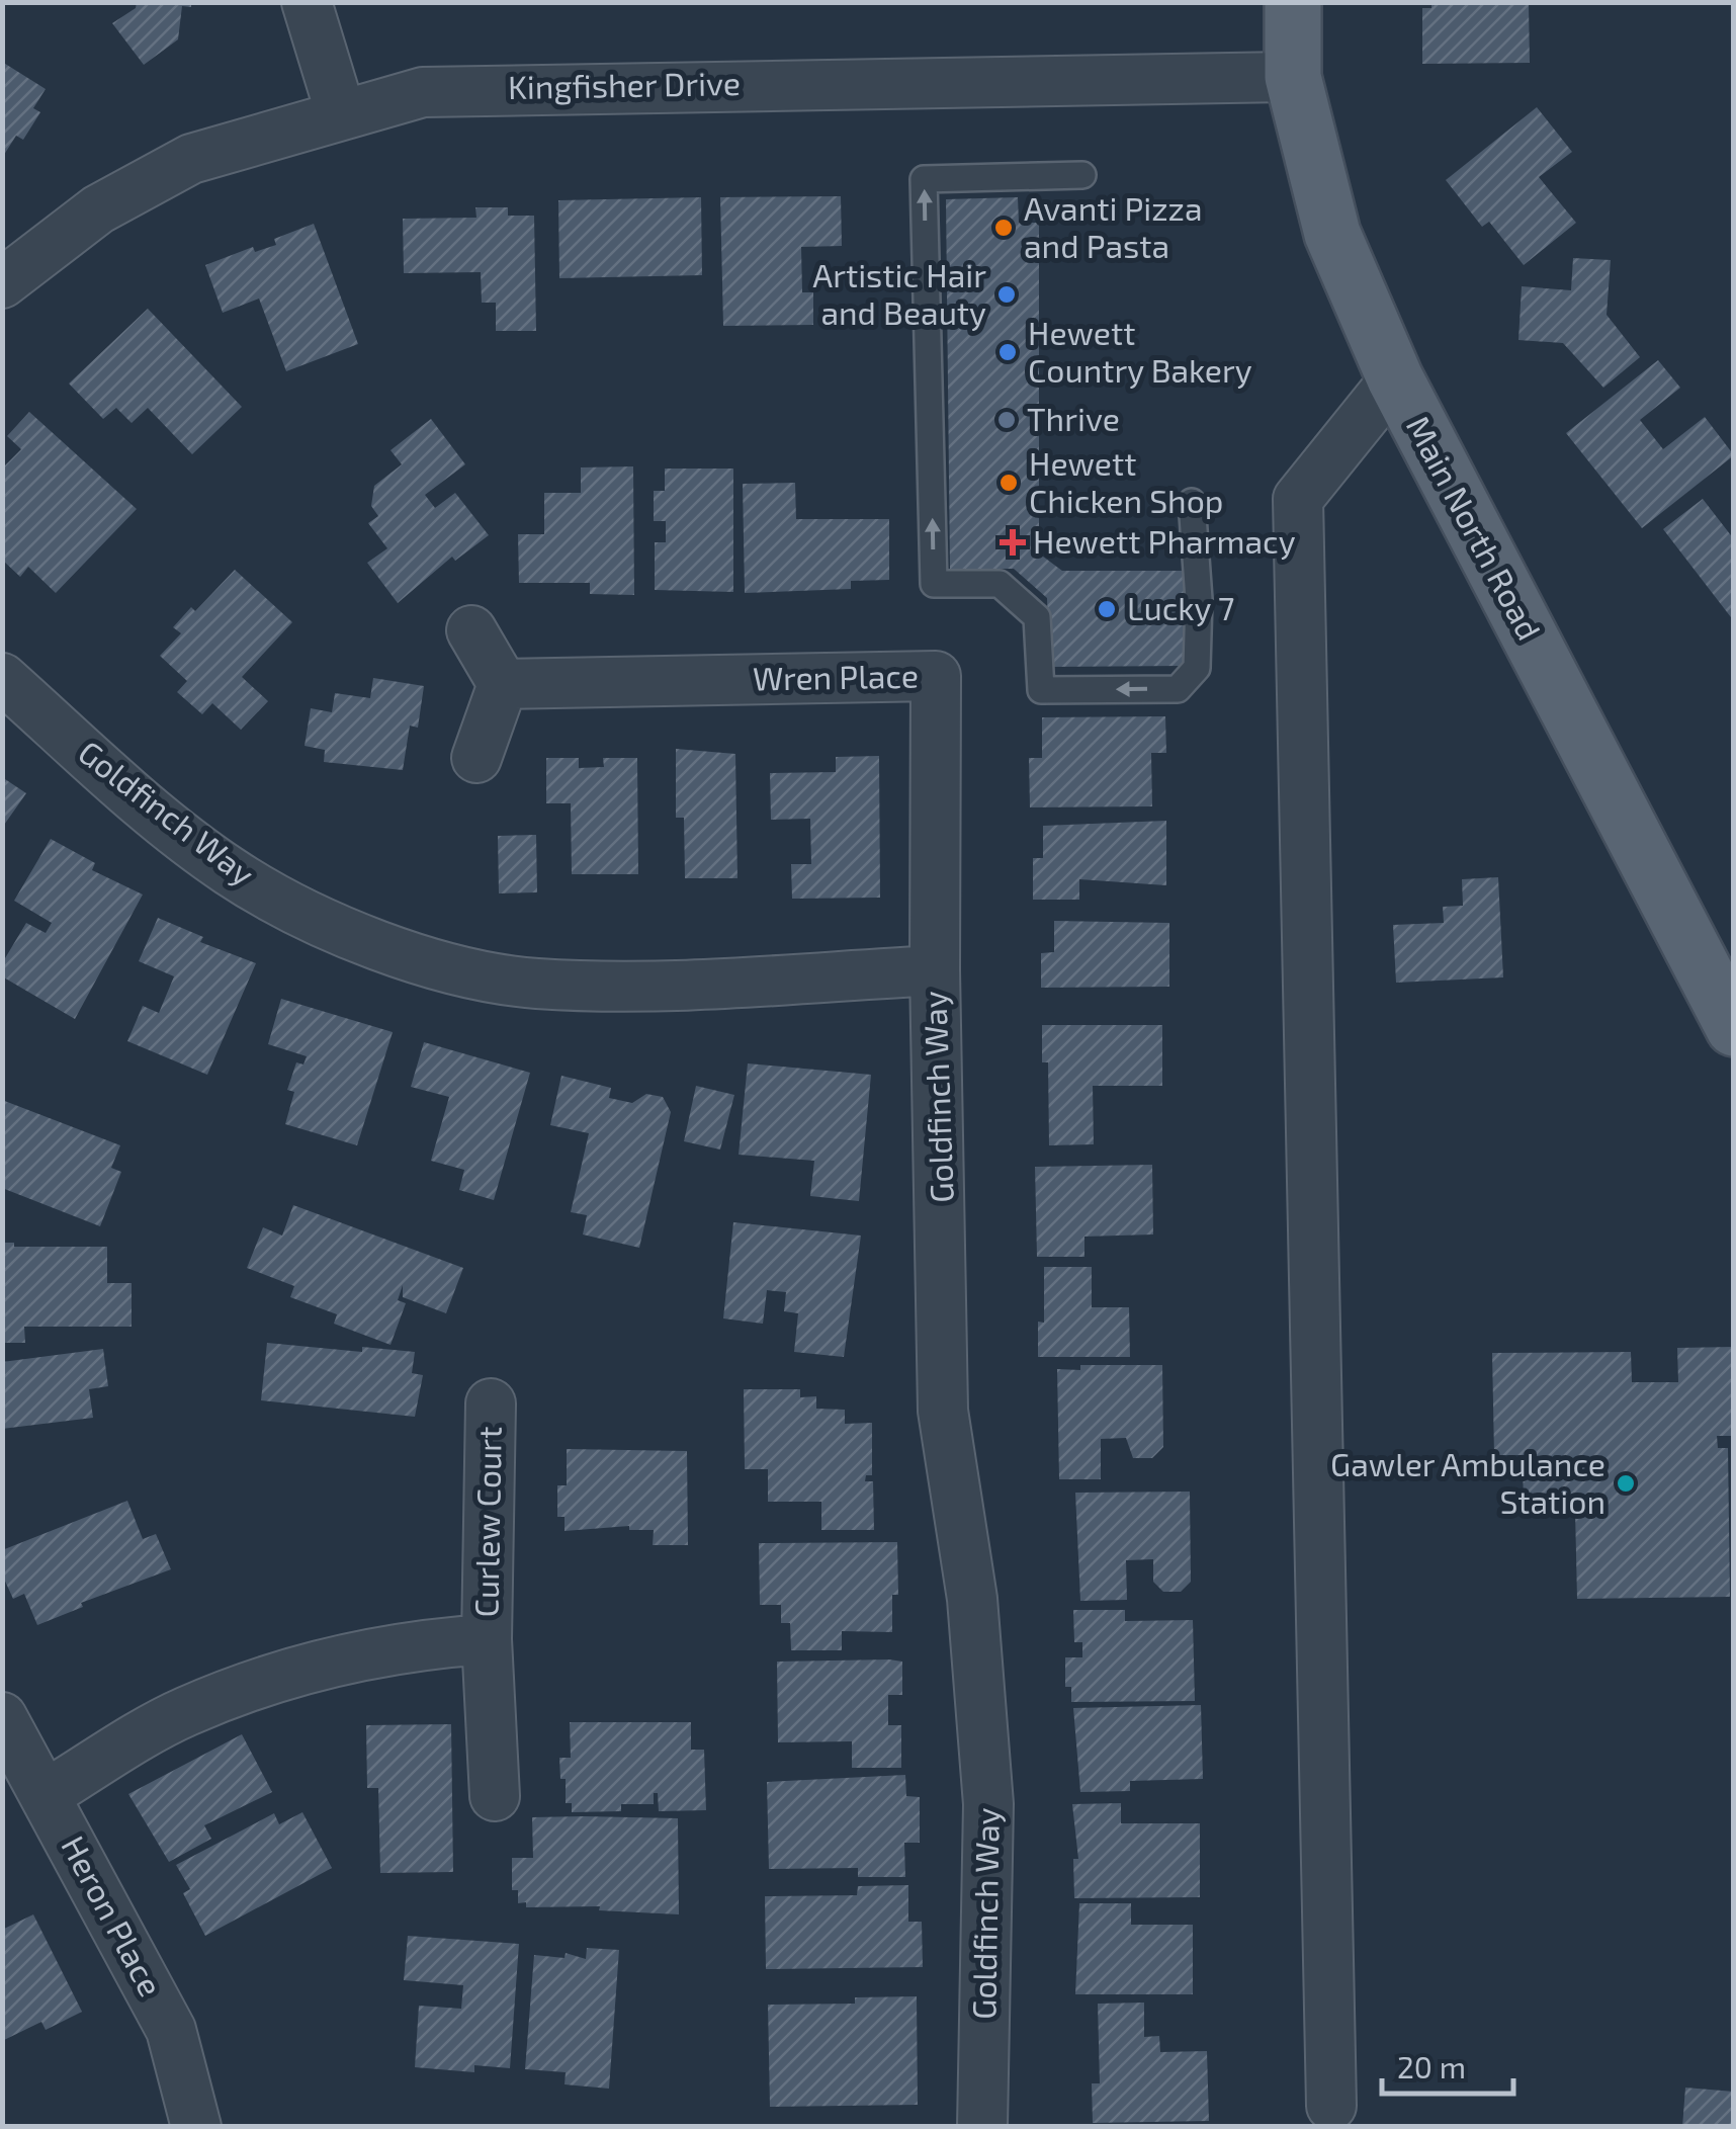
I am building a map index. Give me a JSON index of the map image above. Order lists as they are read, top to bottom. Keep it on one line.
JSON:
{"streets":{"main road":["Main North Road"],"street":["Kingfisher Drive","Wren Place","Goldfinch Way","Curlew Court","Heron Place"]},"crossings":[["Kingfisher Drive","Main North Road"],["Wren Place","Goldfinch Way"],["Curlew Court","Heron Place"]],"places":{"other":["Avanti Pizza and Pasta","Artistic Hair and Beauty","Hewett Country Bakery","Thrive","Hewett Chicken Shop","Lucky 7","Gawler Ambulance Station"],"health":["Hewett Pharmacy"]},"scale_bar":"20 m"}
